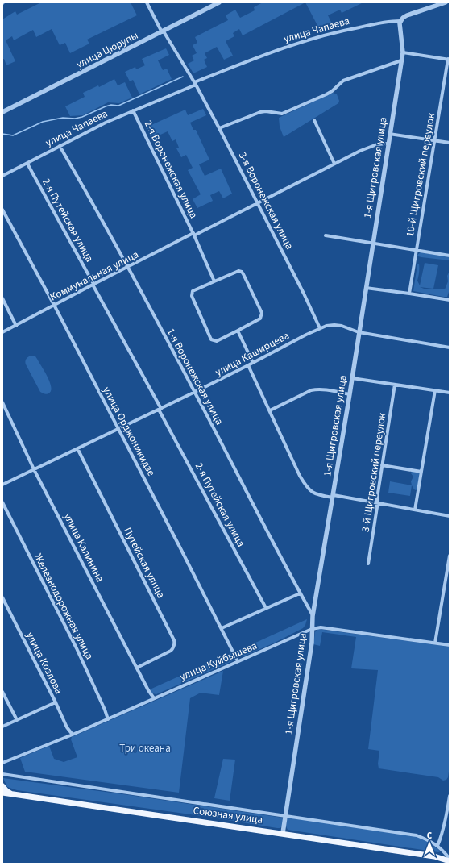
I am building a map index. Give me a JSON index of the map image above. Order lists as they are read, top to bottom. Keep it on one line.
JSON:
{"streets":{"main road":["Союзная улица"],"street":["улица Чапаева","улица Цюрупы","1-я Щигровская улица","2-я Воронежская улица","10-й Щигровский переулок","3-я Воронежская улица","2-я Путейская улица","Коммунальная улица","улица Каширцева","1-я Воронежская улица","улица Орджоникидзе","3-й Щигровский переулок","улица Калинина","Путейская улица","Железнодорожная улица","улица Куйбышева","улица Козлова"]},"crossings":[["улица Чапаева","1-я Щигровская улица"],["улица Чапаева","2-я Воронежская улица"],["улица Чапаева","3-я Воронежская улица"],["улица Чапаева","2-я Путейская улица"],["улица Чапаева","1-я Воронежская улица"],["улица Цюрупы","3-я Воронежская улица"],["1-я Щигровская улица","Коммунальная улица"],["1-я Щигровская улица","улица Каширцева"],["1-я Щигровская улица","1-я Воронежская улица"],["1-я Щигровская улица","улица Куйбышева"],["1-я Щигровская улица","Союзная улица"],["2-я Воронежская улица","Коммунальная улица"],["3-я Воронежская улица","Коммунальная улица"],["3-я Воронежская улица","улица Каширцева"],["2-я Путейская улица","Коммунальная улица"],["2-я Путейская улица","улица Каширцева"],["Коммунальная улица","1-я Воронежская улица"],["Коммунальная улица","улица Орджоникидзе"],["улица Каширцева","1-я Воронежская улица"],["улица Каширцева","улица Орджоникидзе"],["улица Каширцева","улица Калинина"],["улица Каширцева","Путейская улица"],["улица Орджоникидзе","улица Куйбышева"],["улица Калинина","Путейская улица"],["улица Калинина","улица Куйбышева"],["Железнодорожная улица","улица Куйбышева"],["улица Куйбышева","улица Козлова"]],"parks":["Три океана"],"north":"top"}
